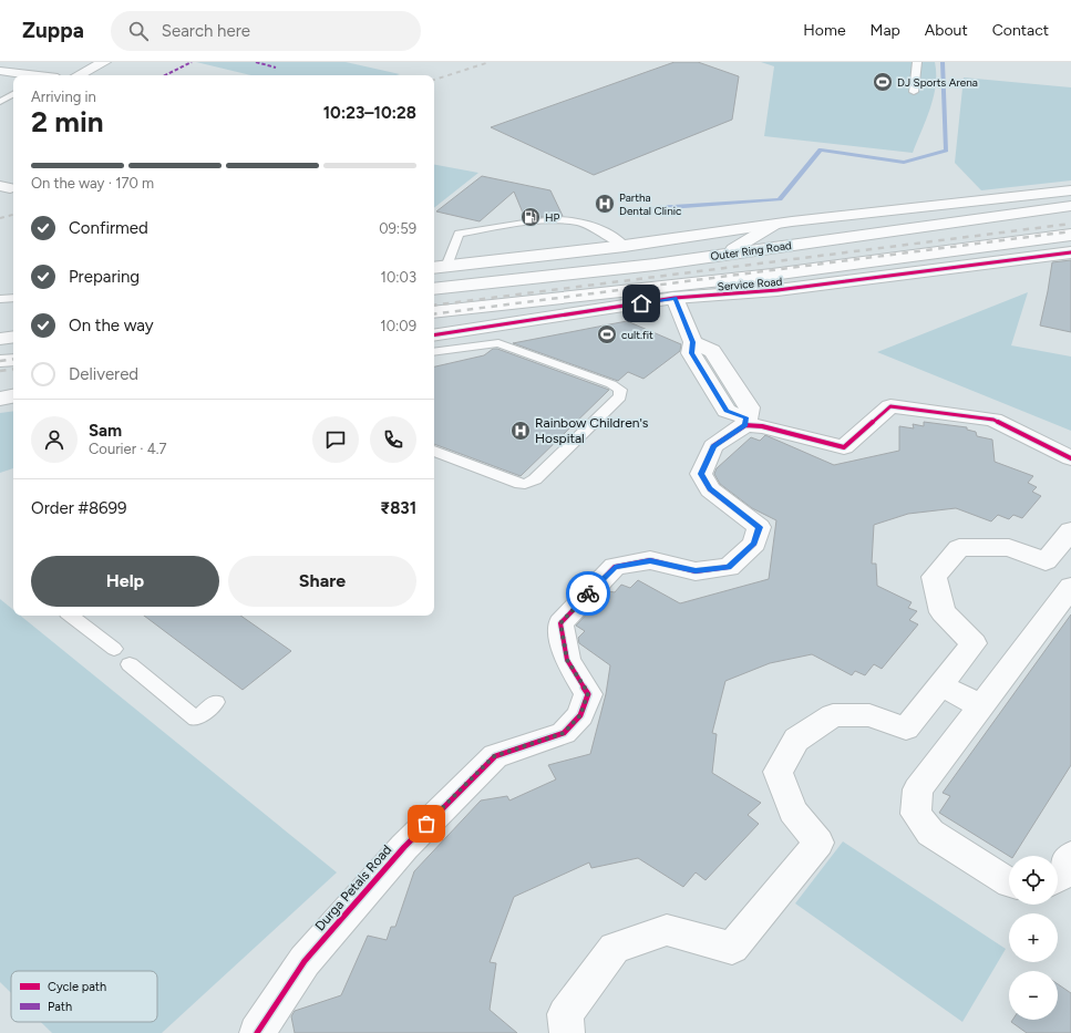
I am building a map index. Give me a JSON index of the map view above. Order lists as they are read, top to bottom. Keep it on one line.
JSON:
{"streets":{"main road":["Outer Ring Road","Service Road","Durga Petals Road"]},"places":{"sports":["DJ Sports Arena","cult.fit"],"hospital":["Partha Dental Clinic","Rainbow Children's Hospital"],"fuel station":["HP"]},"legend":["Cycle path","Path"],"page":{"header":"Zuppa","search":"Search here","nav":["Home","Map","About","Contact"],"heading":["2 min","Arriving in","10:23–10:28"],"panel":["Sam","Courier · 4.7","Order #8699","₹831"],"bar":"On the way · 170 m","list":[["Confirmed","09:59"],["Preparing","10:03"],["On the way","10:09"],"Delivered"],"buttons":["Help","Share"],"map_buttons":["+","−"]}}
